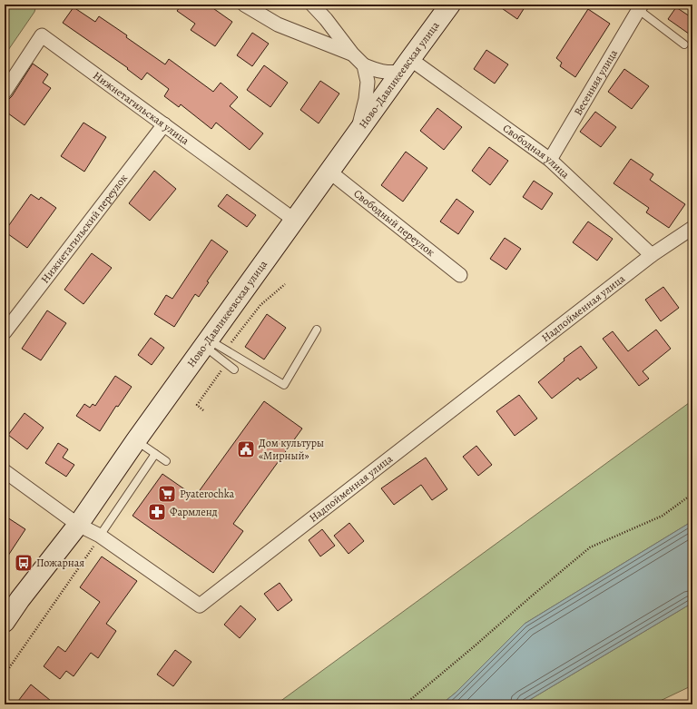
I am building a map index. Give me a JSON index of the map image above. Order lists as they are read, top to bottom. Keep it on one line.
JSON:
{"streets":{"street":["Ново-Давликеевская улица","Весенняя улица","Нижнетагильская улица","Свободная улица","Свободный переулок","Нижнетагильский переулок","Надпойменная улица"]},"crossings":[["Ново-Давликеевская улица","Нижнетагильская улица"],["Ново-Давликеевская улица","Свободная улица"],["Ново-Давликеевская улица","Свободный переулок"],["Ново-Давликеевская улица","Надпойменная улица"],["Весенняя улица","Свободная улица"],["Нижнетагильская улица","Нижнетагильский переулок"],["Свободная улица","Надпойменная улица"]],"places":{"public building":["Дом культуры «Мирный»"],"supermarket":["Pyaterochka"],"pharmacy":["Фармленд"],"bus stop":["Пожарная"]}}
